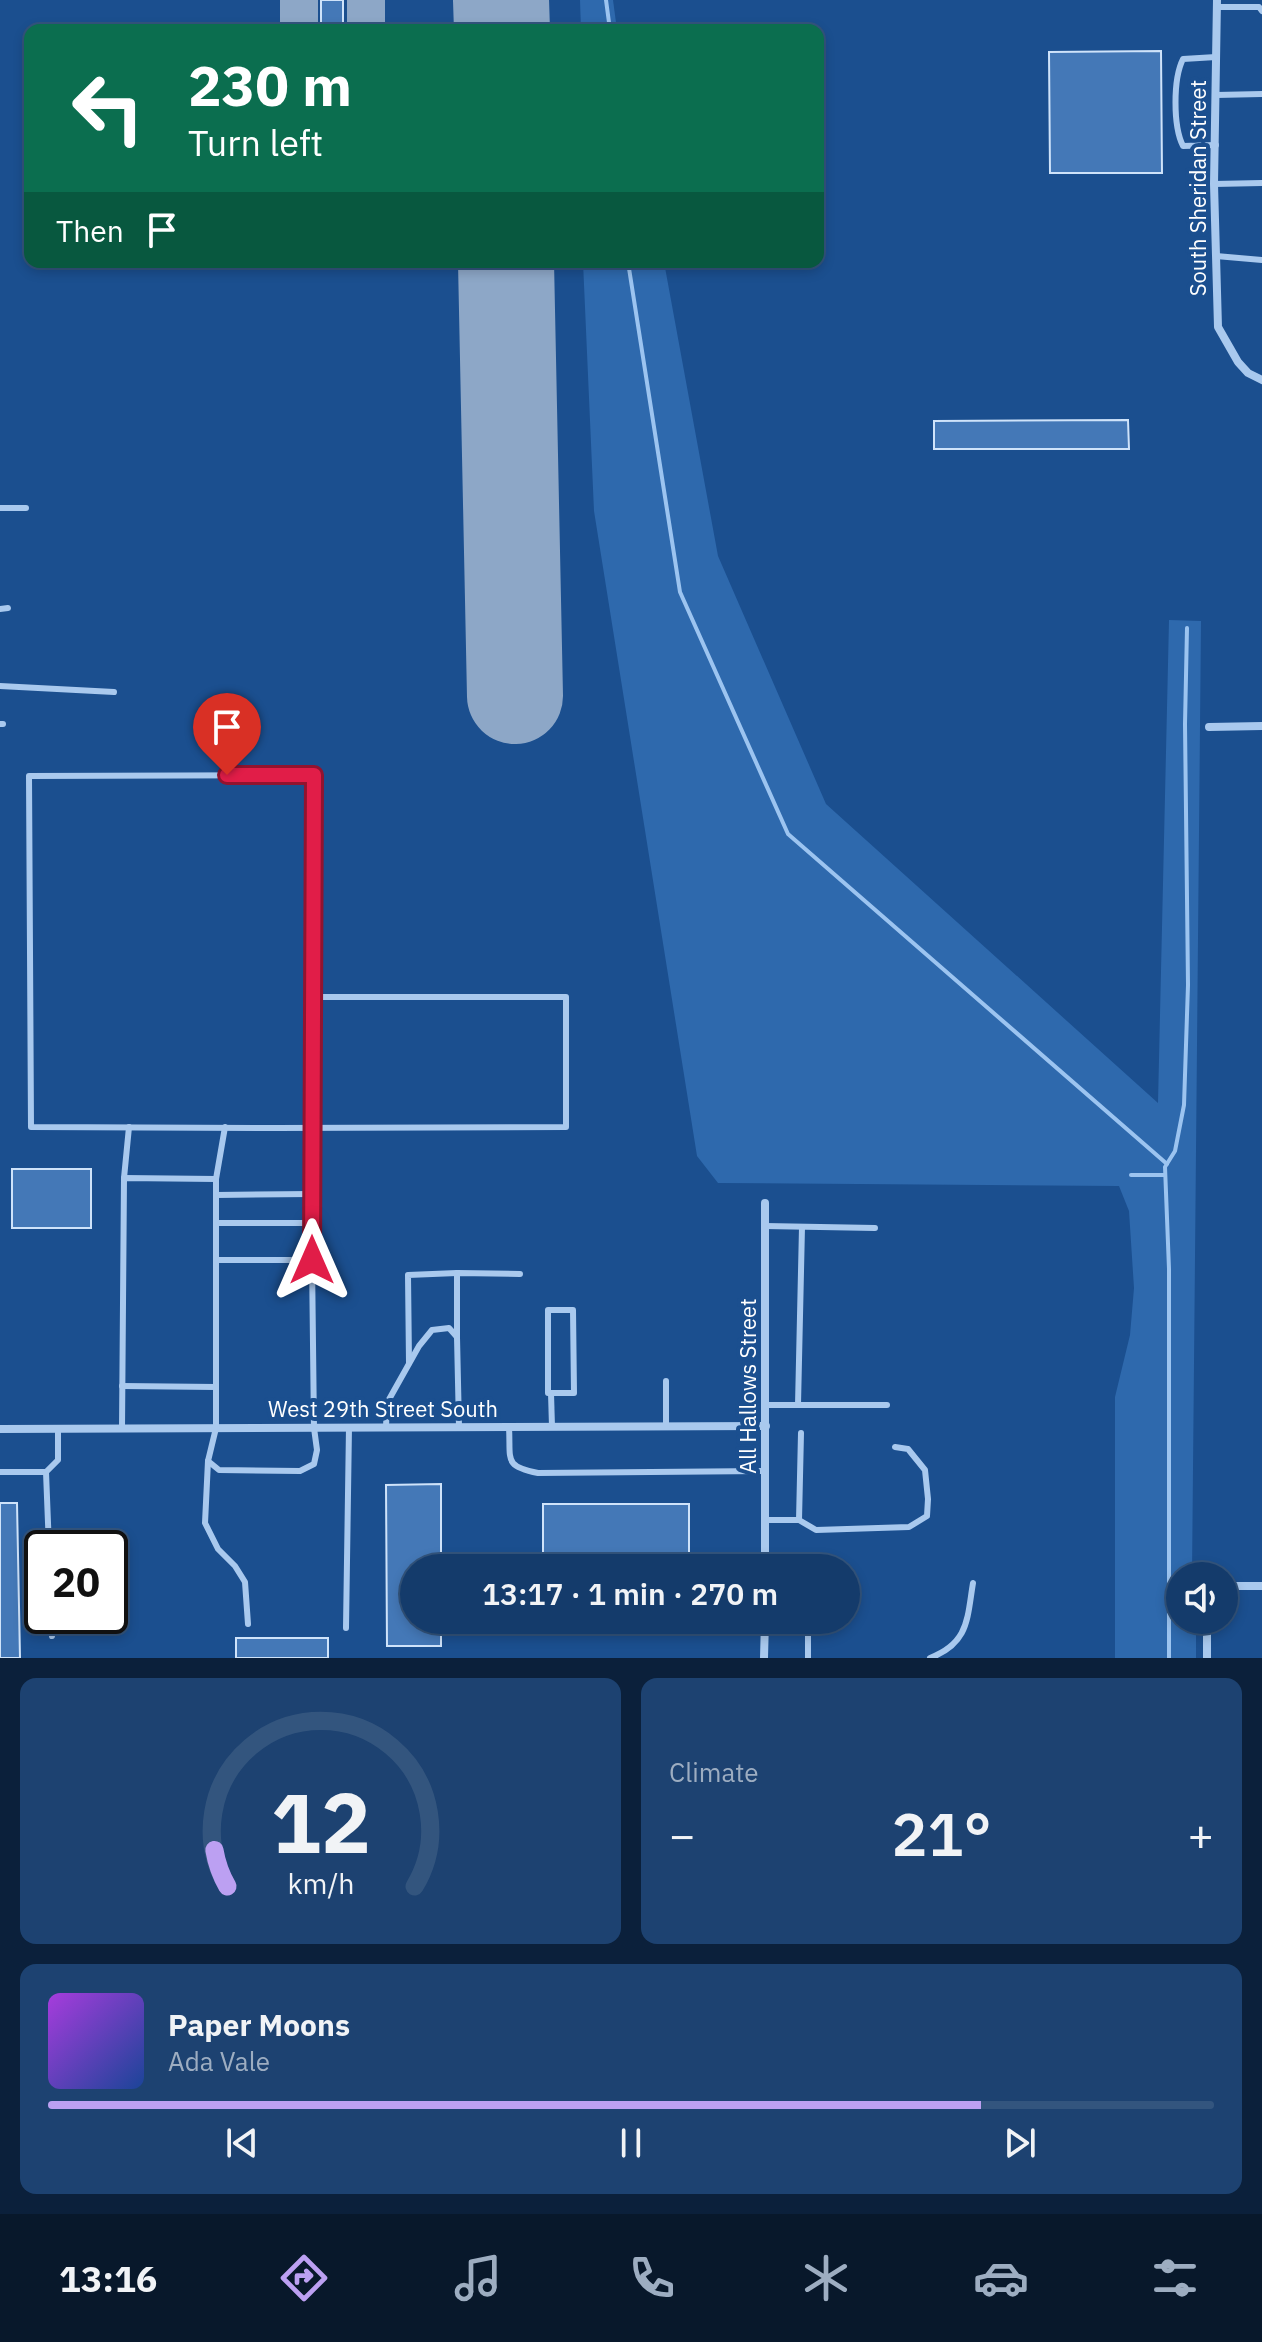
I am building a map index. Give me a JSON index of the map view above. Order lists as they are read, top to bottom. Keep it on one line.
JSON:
{"streets":{"street":["South Sheridan Street","All Hallows Street","West 29th Street South"]},"crossings":[["All Hallows Street","West 29th Street South"]],"page":{"turn":["230 m","Turn left"],"then":"Then","limit":"20","trip":"13:17 · 1 min · 270 m","tile":"Climate","heat":["−","21°","+"],"song":["Paper Moons","Ada Vale"],"tabs":"13:16","gauge":["12","km/h"]}}
